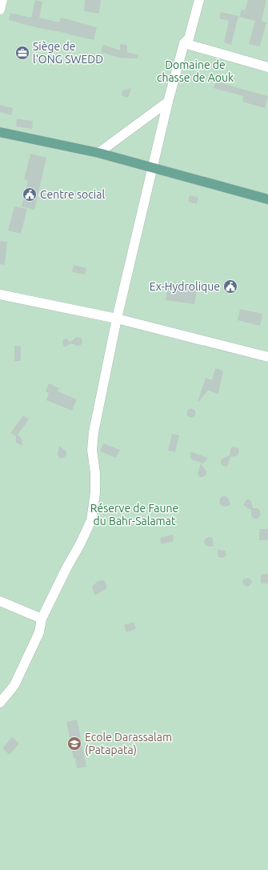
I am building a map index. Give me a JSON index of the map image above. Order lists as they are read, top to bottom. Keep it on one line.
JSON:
{"parks":["Domaine de chasse de Aouk","Réserve de Faune du Bahr-Salamat"],"places":{"office":["Siège de l'ONG SWEDD"],"public building":["Centre social","Ex-Hydrolique"],"school or university":["Ecole Darassalam (Patapata)"]}}
